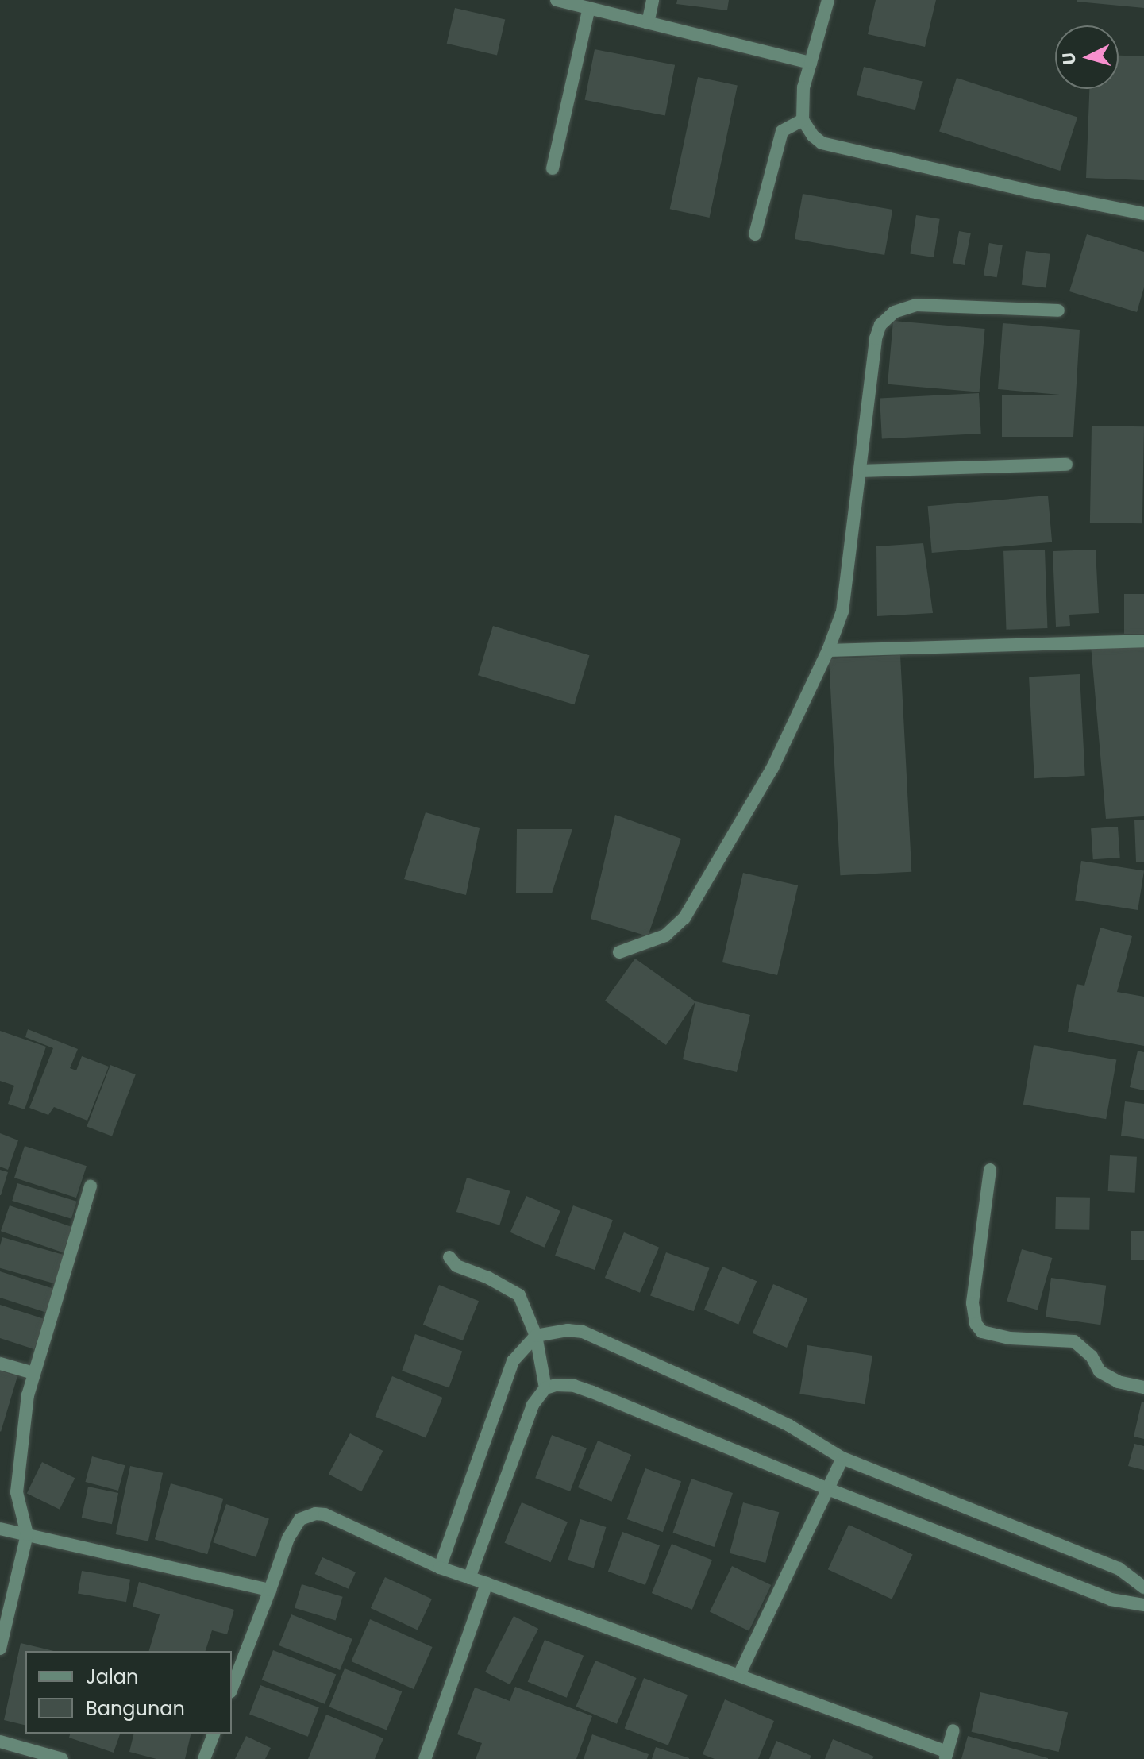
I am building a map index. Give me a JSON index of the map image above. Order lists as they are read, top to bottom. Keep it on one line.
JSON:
{"legend":["Jalan","Bangunan"],"north":"left"}
